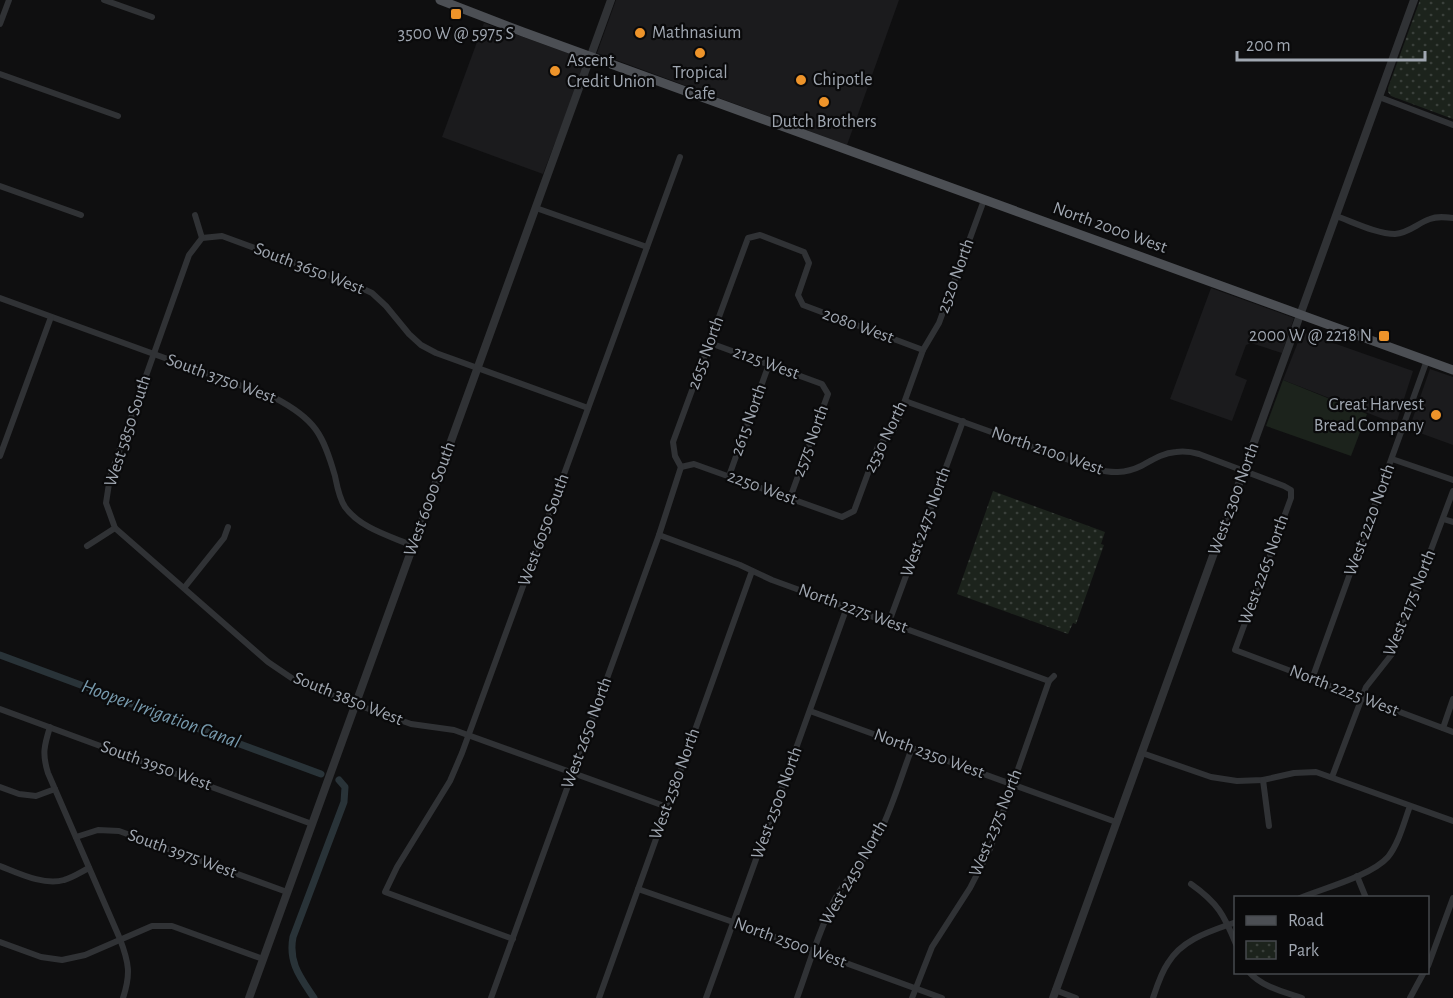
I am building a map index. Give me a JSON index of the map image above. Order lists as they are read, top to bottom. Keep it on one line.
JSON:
{"streets":{"main road":["North 2000 West"],"street":["South 3650 West","2520 North","2080 West","2655 North","2125 West","South 3750 West","2615 North","West 5850 South","2530 North","2575 North","North 2100 West","2250 West","West 6000 South","West 2300 North","West 2220 North","West 2475 North","West 6050 South","West 2265 North","West 2175 North","North 2275 West","North 2225 West","South 3850 West","West 2650 North","North 2350 West","South 3950 West","West 2580 North","West 2500 North","West 2375 North","South 3975 West","West 2450 North","North 2500 West"]},"crossings":[["North 2000 West","2520 North"],["North 2000 West","West 6000 South"],["North 2000 West","West 2300 North"],["North 2000 West","West 2220 North"],["South 3650 West","West 5850 South"],["South 3650 West","West 6000 South"],["South 3650 West","West 6050 South"],["2520 North","2080 West"],["2520 North","2530 North"],["2080 West","2655 North"],["2080 West","2530 North"],["2655 North","2125 West"],["2655 North","2250 West"],["2655 North","West 2650 North"],["2125 West","2615 North"],["2125 West","2575 North"],["South 3750 West","West 5850 South"],["South 3750 West","West 6000 South"],["2615 North","2250 West"],["West 5850 South","South 3850 West"],["2530 North","North 2100 West"],["2530 North","2250 West"],["2575 North","2250 West"],["North 2100 West","West 2300 North"],["North 2100 West","West 2475 North"],["North 2100 West","West 2265 North"],["2250 West","West 2650 North"],["West 6000 South","South 3850 West"],["West 6000 South","South 3950 West"],["West 6000 South","South 3975 West"],["West 2300 North","North 2350 West"],["West 2220 North","North 2225 West"],["West 2475 North","North 2275 West"],["West 6050 South","South 3850 West"],["West 6050 South","West 2650 North"],["West 2265 North","North 2225 West"],["West 2175 North","North 2225 West"],["North 2275 West","West 2650 North"],["North 2275 West","West 2580 North"],["North 2275 West","West 2500 North"],["North 2275 West","West 2375 North"],["South 3850 West","West 2650 North"],["South 3850 West","West 2580 North"],["North 2350 West","West 2500 North"],["North 2350 West","West 2375 North"],["North 2350 West","West 2450 North"],["West 2580 North","North 2500 West"],["West 2500 North","North 2500 West"],["West 2375 North","North 2500 West"],["West 2450 North","North 2500 West"]],"water":["Hooper Irrigation Canal"],"places":{"transit":["3500 W @ 5975 S","2000 W @ 2218 N"],"other":["Mathnasium","Tropical Cafe","Ascent Credit Union","Chipotle","Dutch Brothers","Great Harvest Bread Company"]},"legend":["Road","Park"],"scale_bar":"200 m"}
